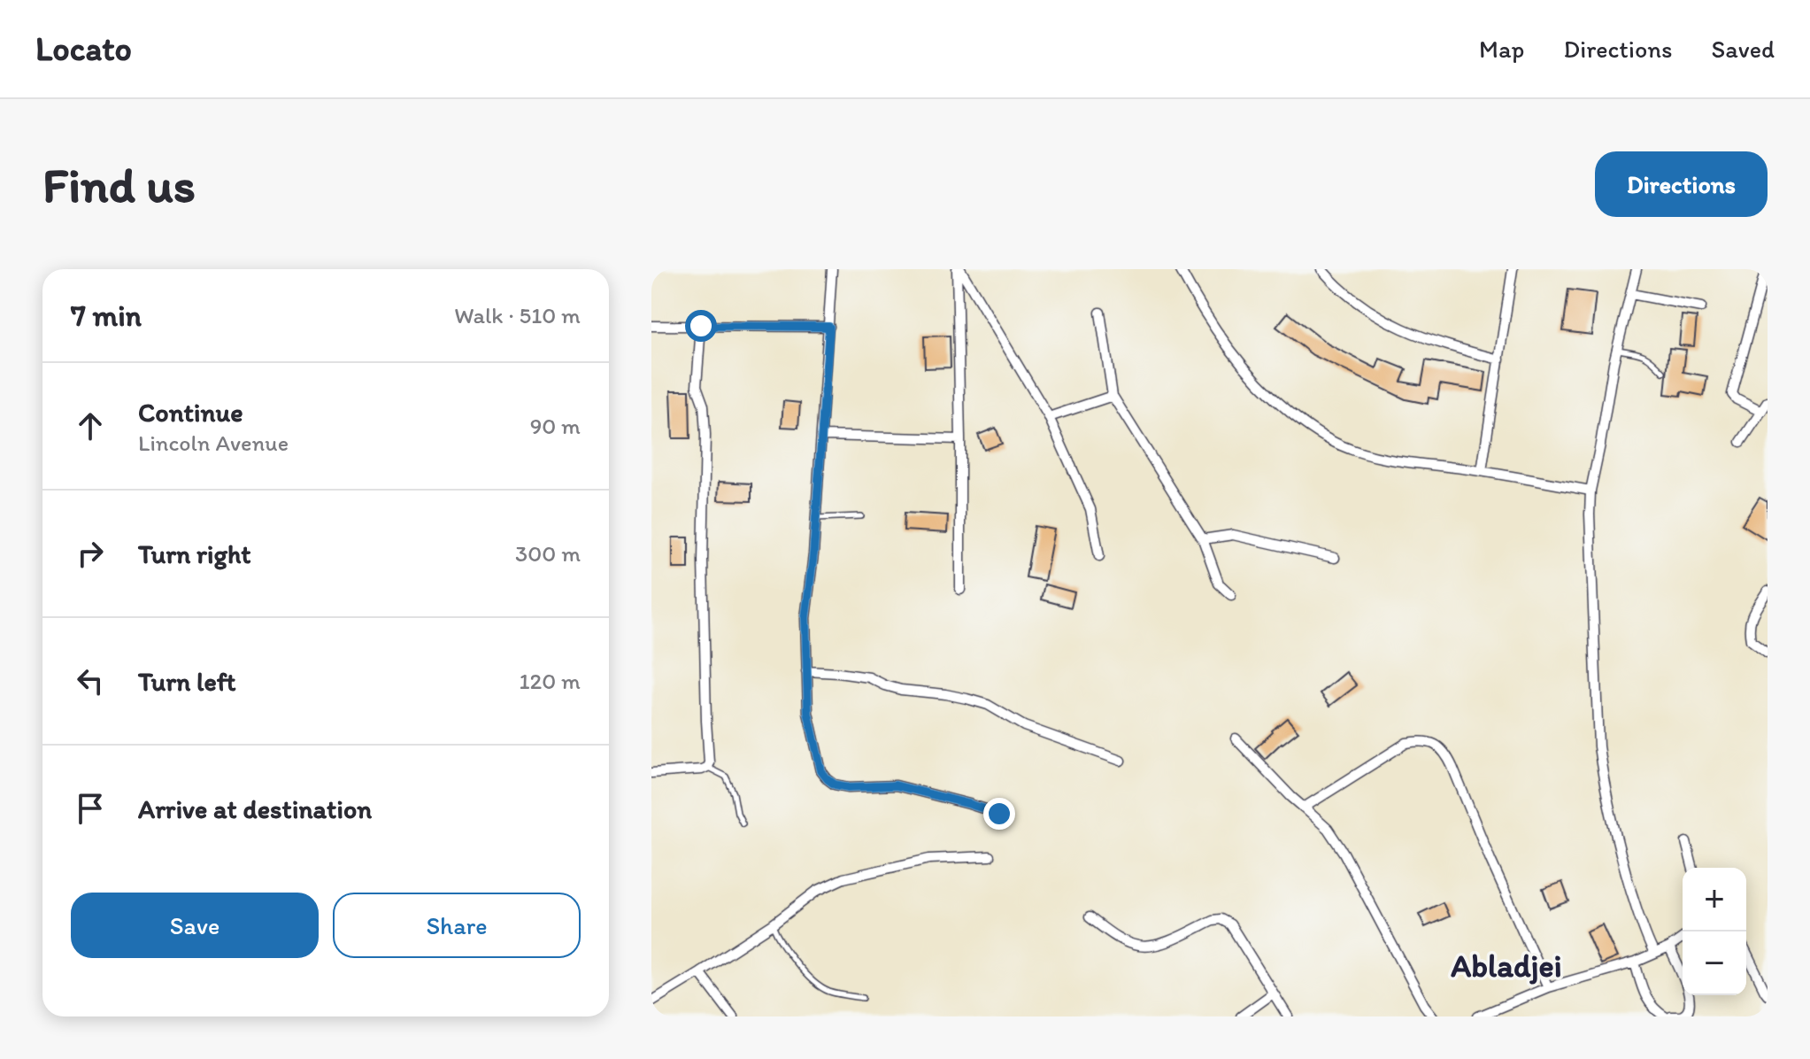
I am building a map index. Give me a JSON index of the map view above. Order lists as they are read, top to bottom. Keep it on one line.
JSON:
{"districts":["Abladjei"],"page":{"header":"Locato","nav":["Map","Directions","Saved"],"buttons":["Directions",["Save","Share"]],"title":"Find us","heading":["7 min","Walk · 510 m"],"list":[["Continue","Lincoln Avenue","90 m"],["Turn right","300 m"],["Turn left","120 m"],"Arrive at destination"],"map_buttons":["+","−"]}}
